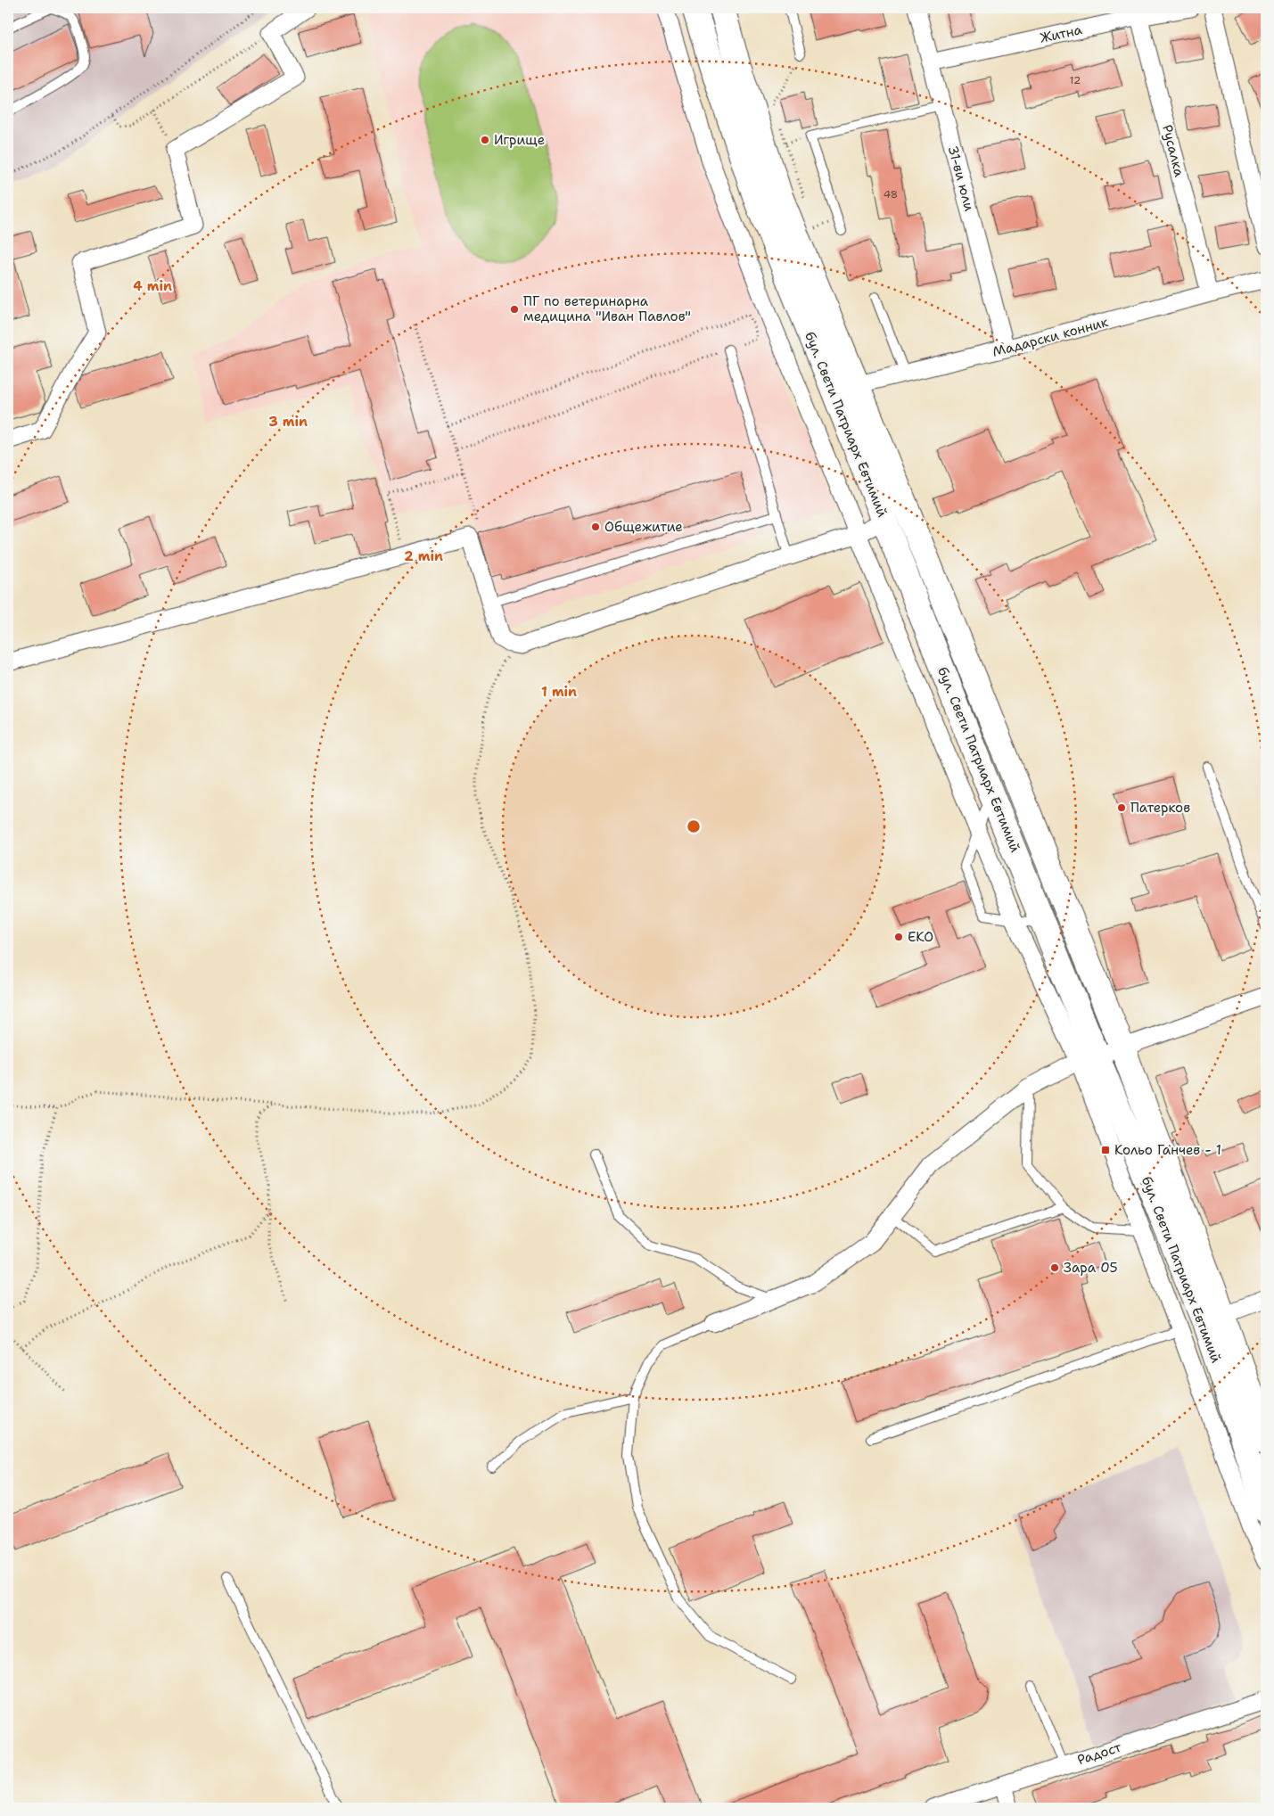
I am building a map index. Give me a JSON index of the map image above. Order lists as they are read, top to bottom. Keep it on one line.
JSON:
{"streets":{"main road":["бул. Свети Патриарх Евтимий"],"street":["Житна","Русалка","31-ви юли","Мадарски конник","Радост"]},"crossings":[["Житна","Русалка"],["Житна","31-ви юли"],["Русалка","Мадарски конник"],["31-ви юли","Мадарски конник"],["Мадарски конник","бул. Свети Патриарх Евтимий"]],"places":{"other":["Игрище","ПГ по ветеринарна медицина \"Иван Павлов\"","Общежитие","Патерков","EKO","Зара 05"],"transit":["Кольо Ганчев - 1"]},"house_numbers":["12","48"],"rings":["4 min","3 min","2 min","1 min"]}
